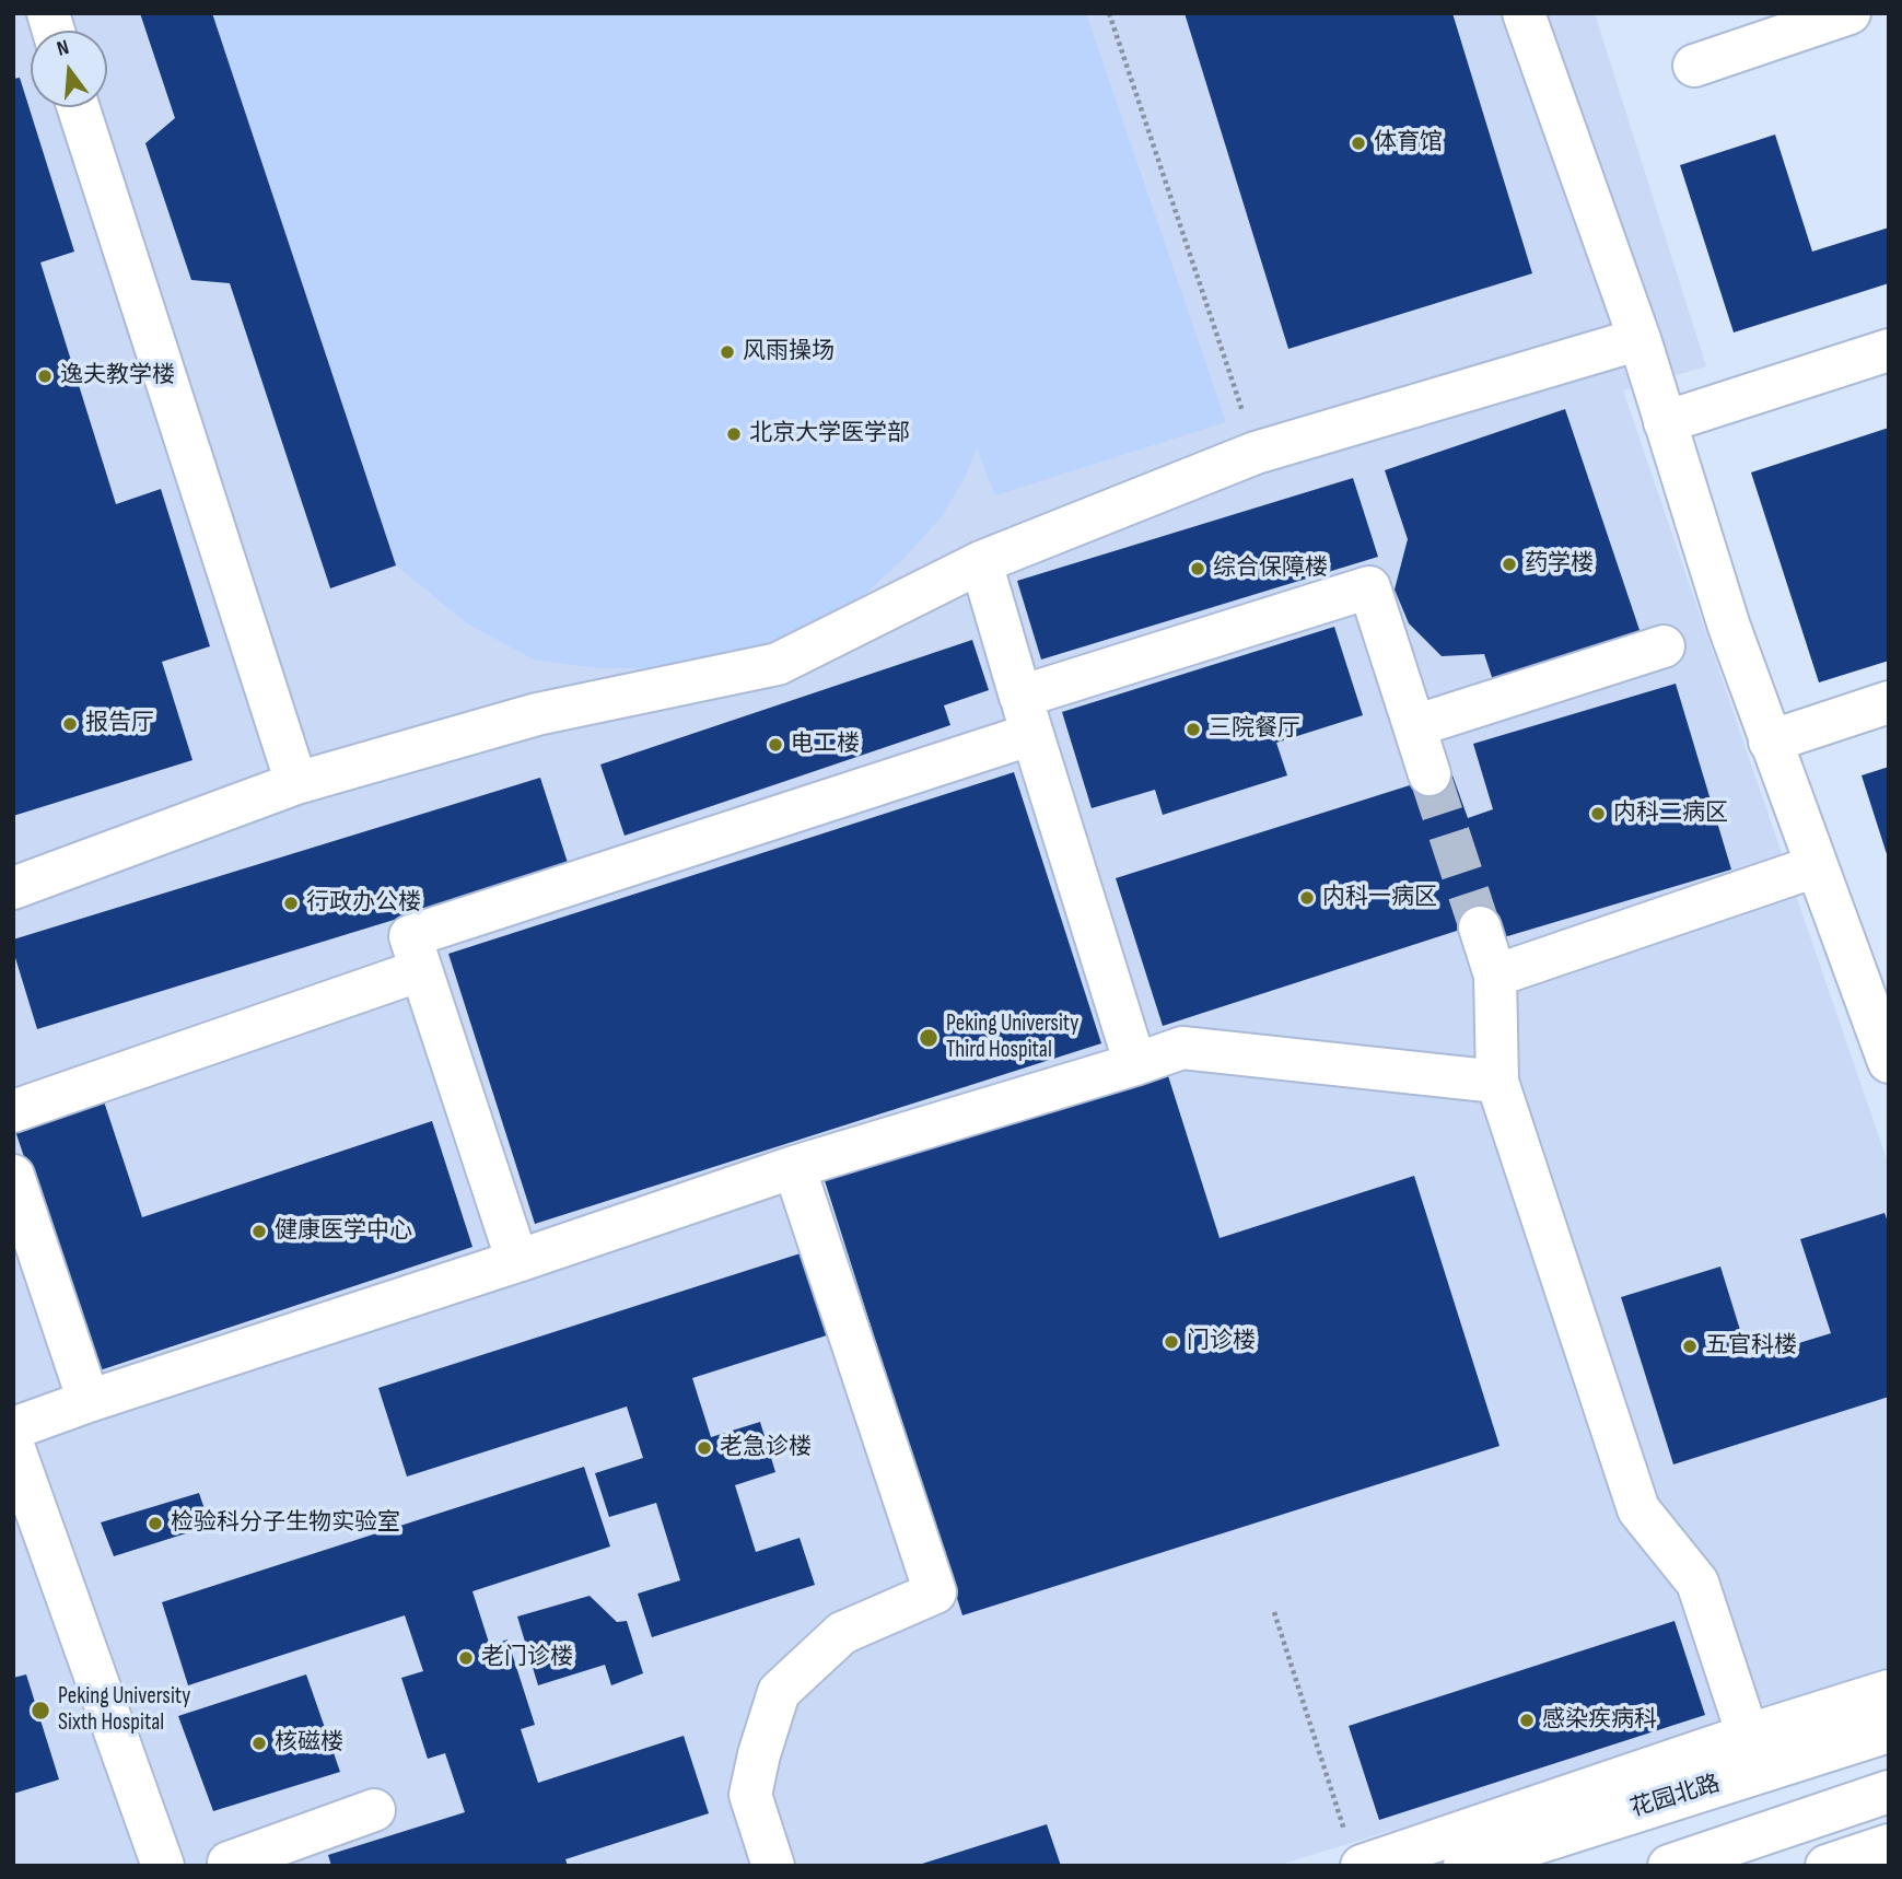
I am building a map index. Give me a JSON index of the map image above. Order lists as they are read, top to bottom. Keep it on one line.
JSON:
{"streets":{"street":["花园北路"]},"places":["体育馆","风雨操场","逸夫教学楼","北京大学医学部","药学楼","综合保障楼","报告厅","三院餐厅","电工楼","内科二病区","内科一病区","行政办公楼","Peking University Third Hospital","健康医学中心","门诊楼","五官科楼","老急诊楼","检验科分子生物实验室","老门诊楼","Peking University Sixth Hospital","感染疾病科","核磁楼"],"north":"top"}
